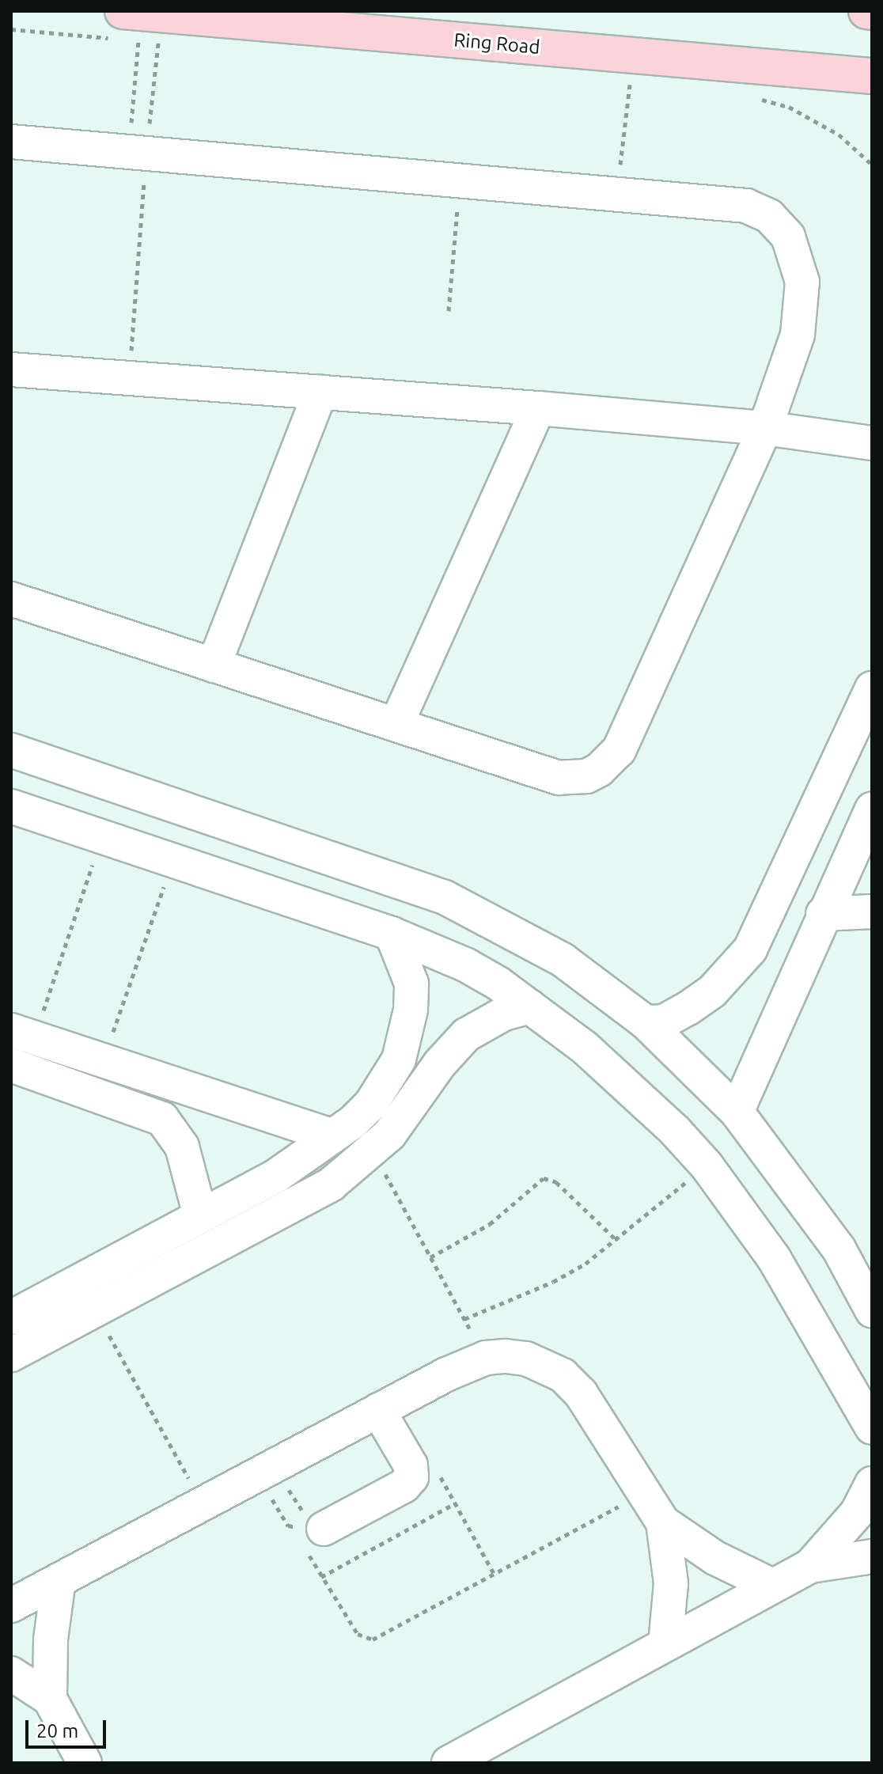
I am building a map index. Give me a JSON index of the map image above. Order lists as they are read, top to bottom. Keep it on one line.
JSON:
{"streets":{"main road":["Ring Road"]},"scale_bar":"20 m"}
